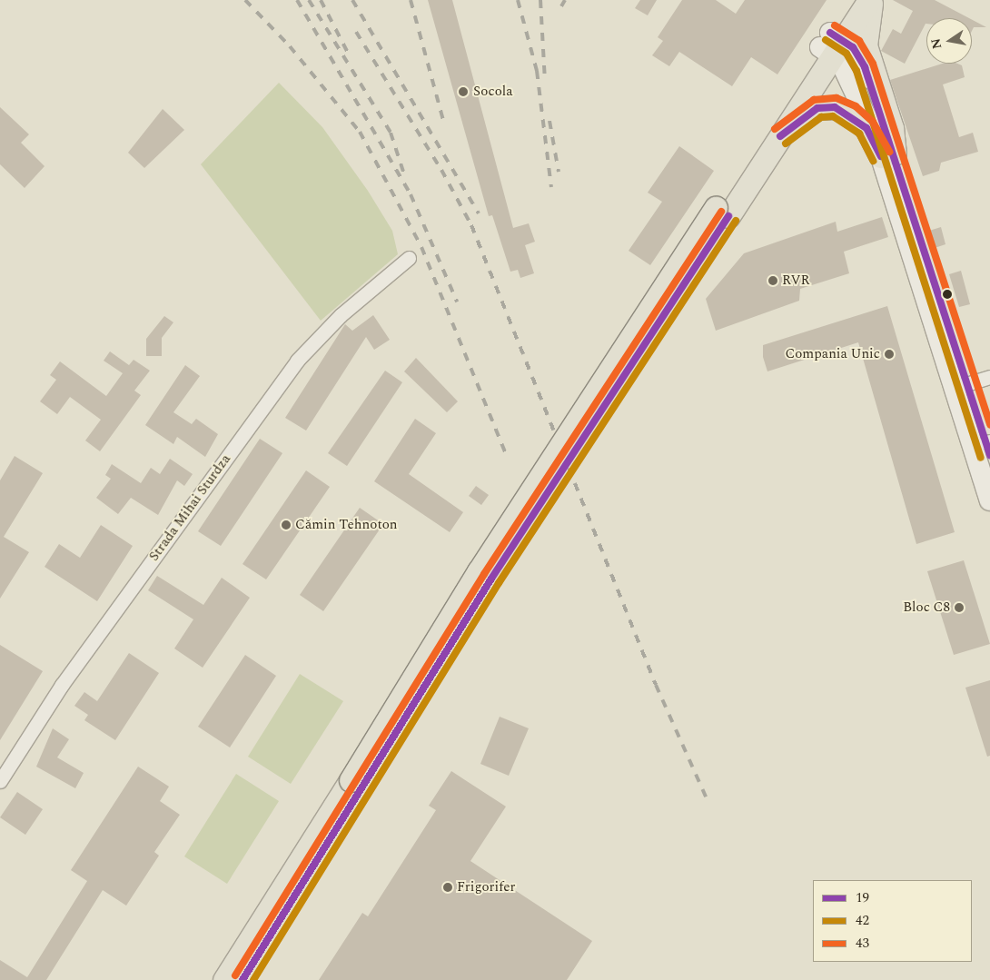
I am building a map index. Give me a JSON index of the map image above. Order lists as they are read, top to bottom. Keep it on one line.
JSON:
{"streets":{"street":["Strada Mihai Sturdza"]},"places":["Socola","RVR","Compania Unic","Cămin Tehnoton","Bloc C8","Frigorifer"],"lines":["transit line 43","transit line 19","transit line 42"],"legend":["19","42","43"],"north":"left"}
